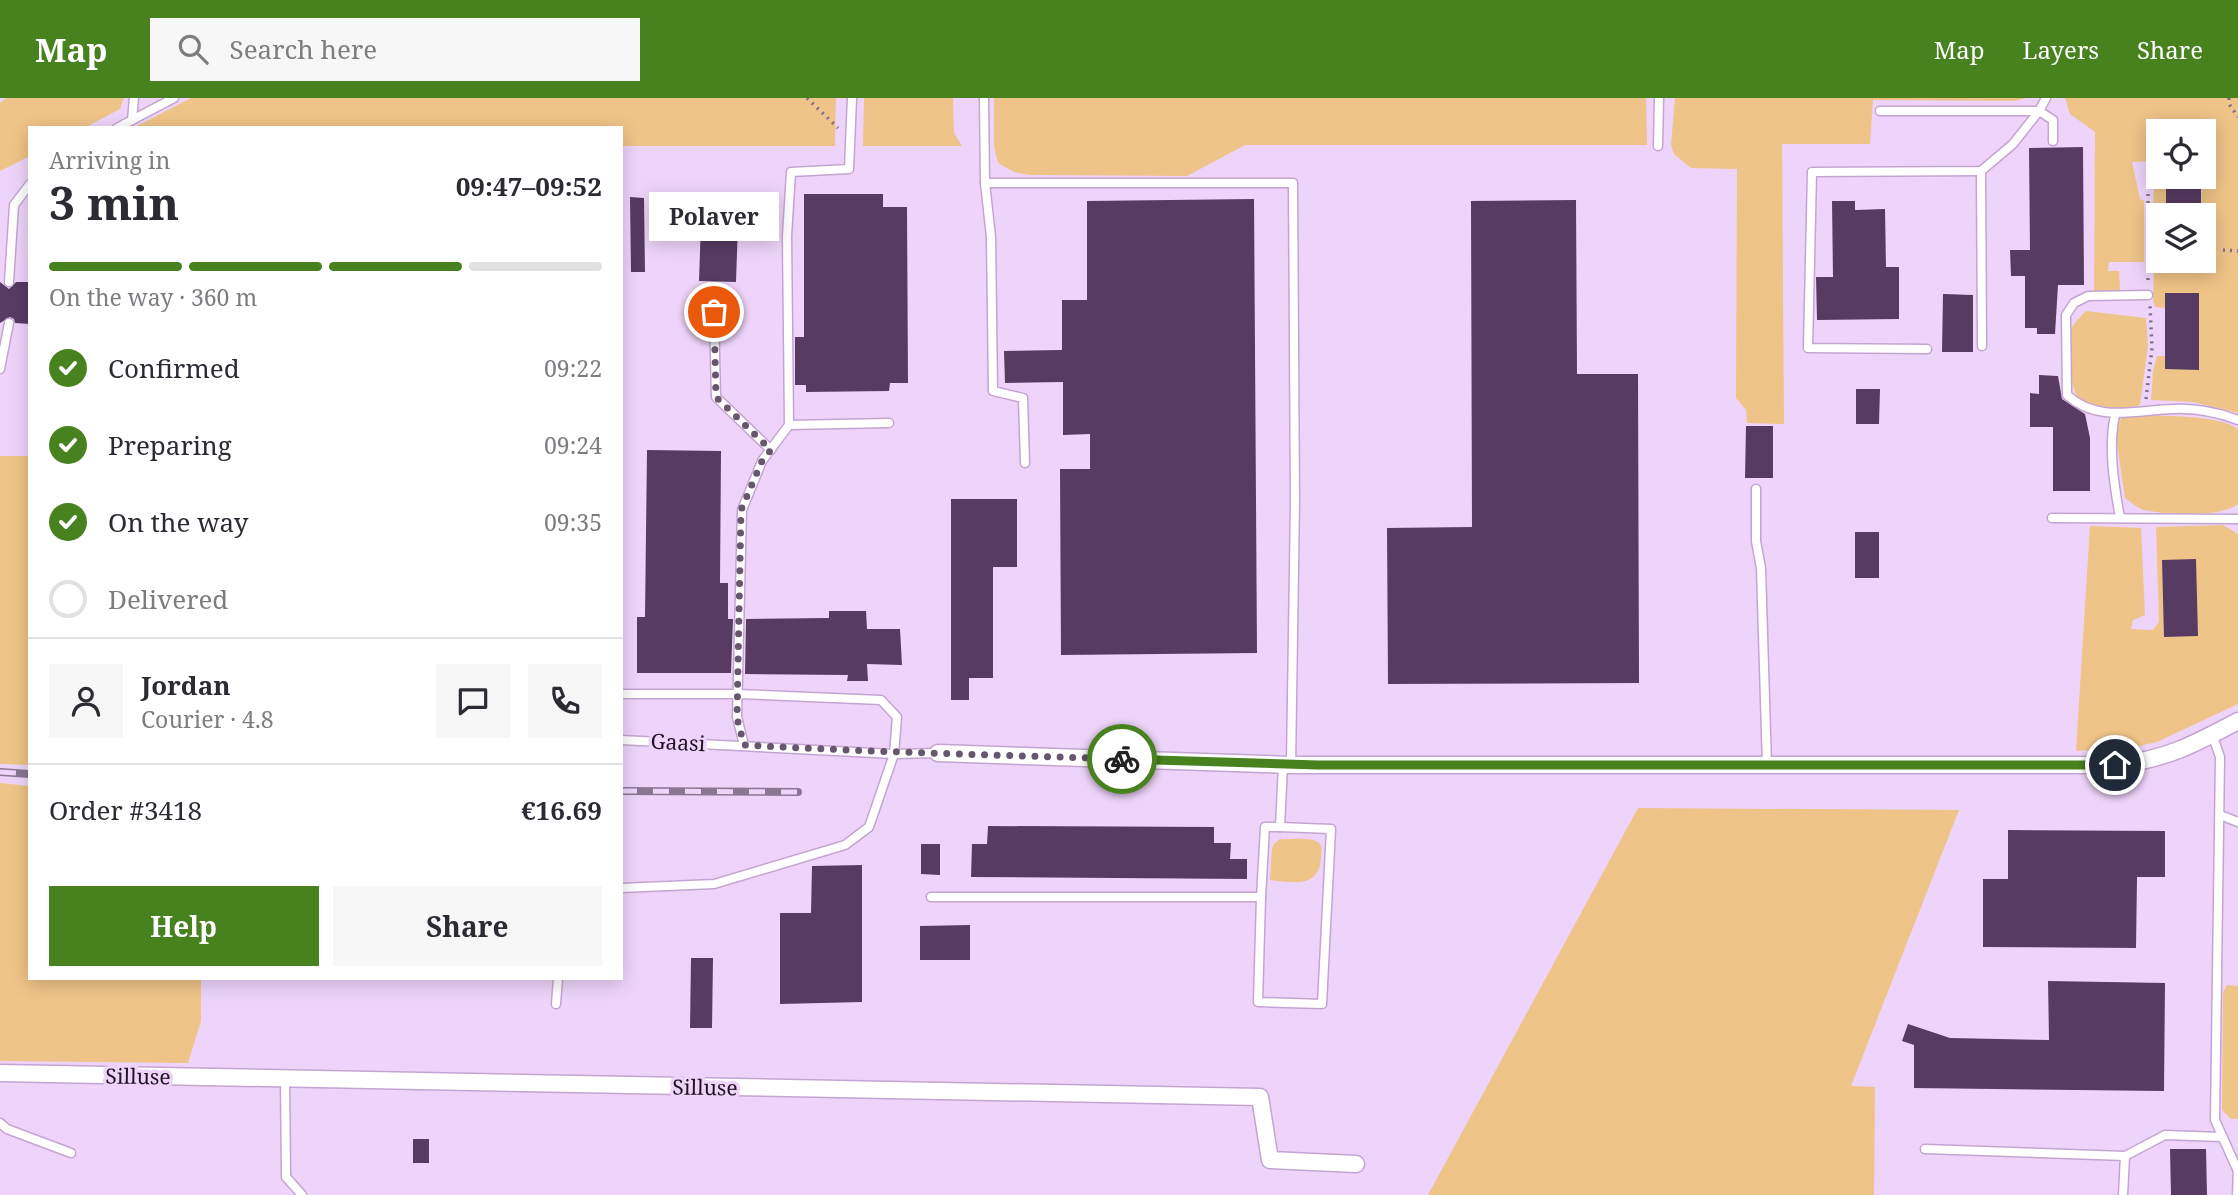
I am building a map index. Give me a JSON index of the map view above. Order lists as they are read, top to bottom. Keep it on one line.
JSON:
{"streets":{"street":["Gaasi","Silluse"]},"places":["Polaver"],"page":{"header":"Map","search":"Search here","nav":["Map","Layers","Share"],"heading":["3 min","Arriving in","09:47–09:52"],"panel":["Jordan","Courier · 4.8","Order #3418","€16.69"],"bubble":"Polaver","bar":"On the way · 360 m","list":[["Confirmed","09:22"],["Preparing","09:24"],["On the way","09:35"],"Delivered"],"buttons":["Help","Share"]}}
